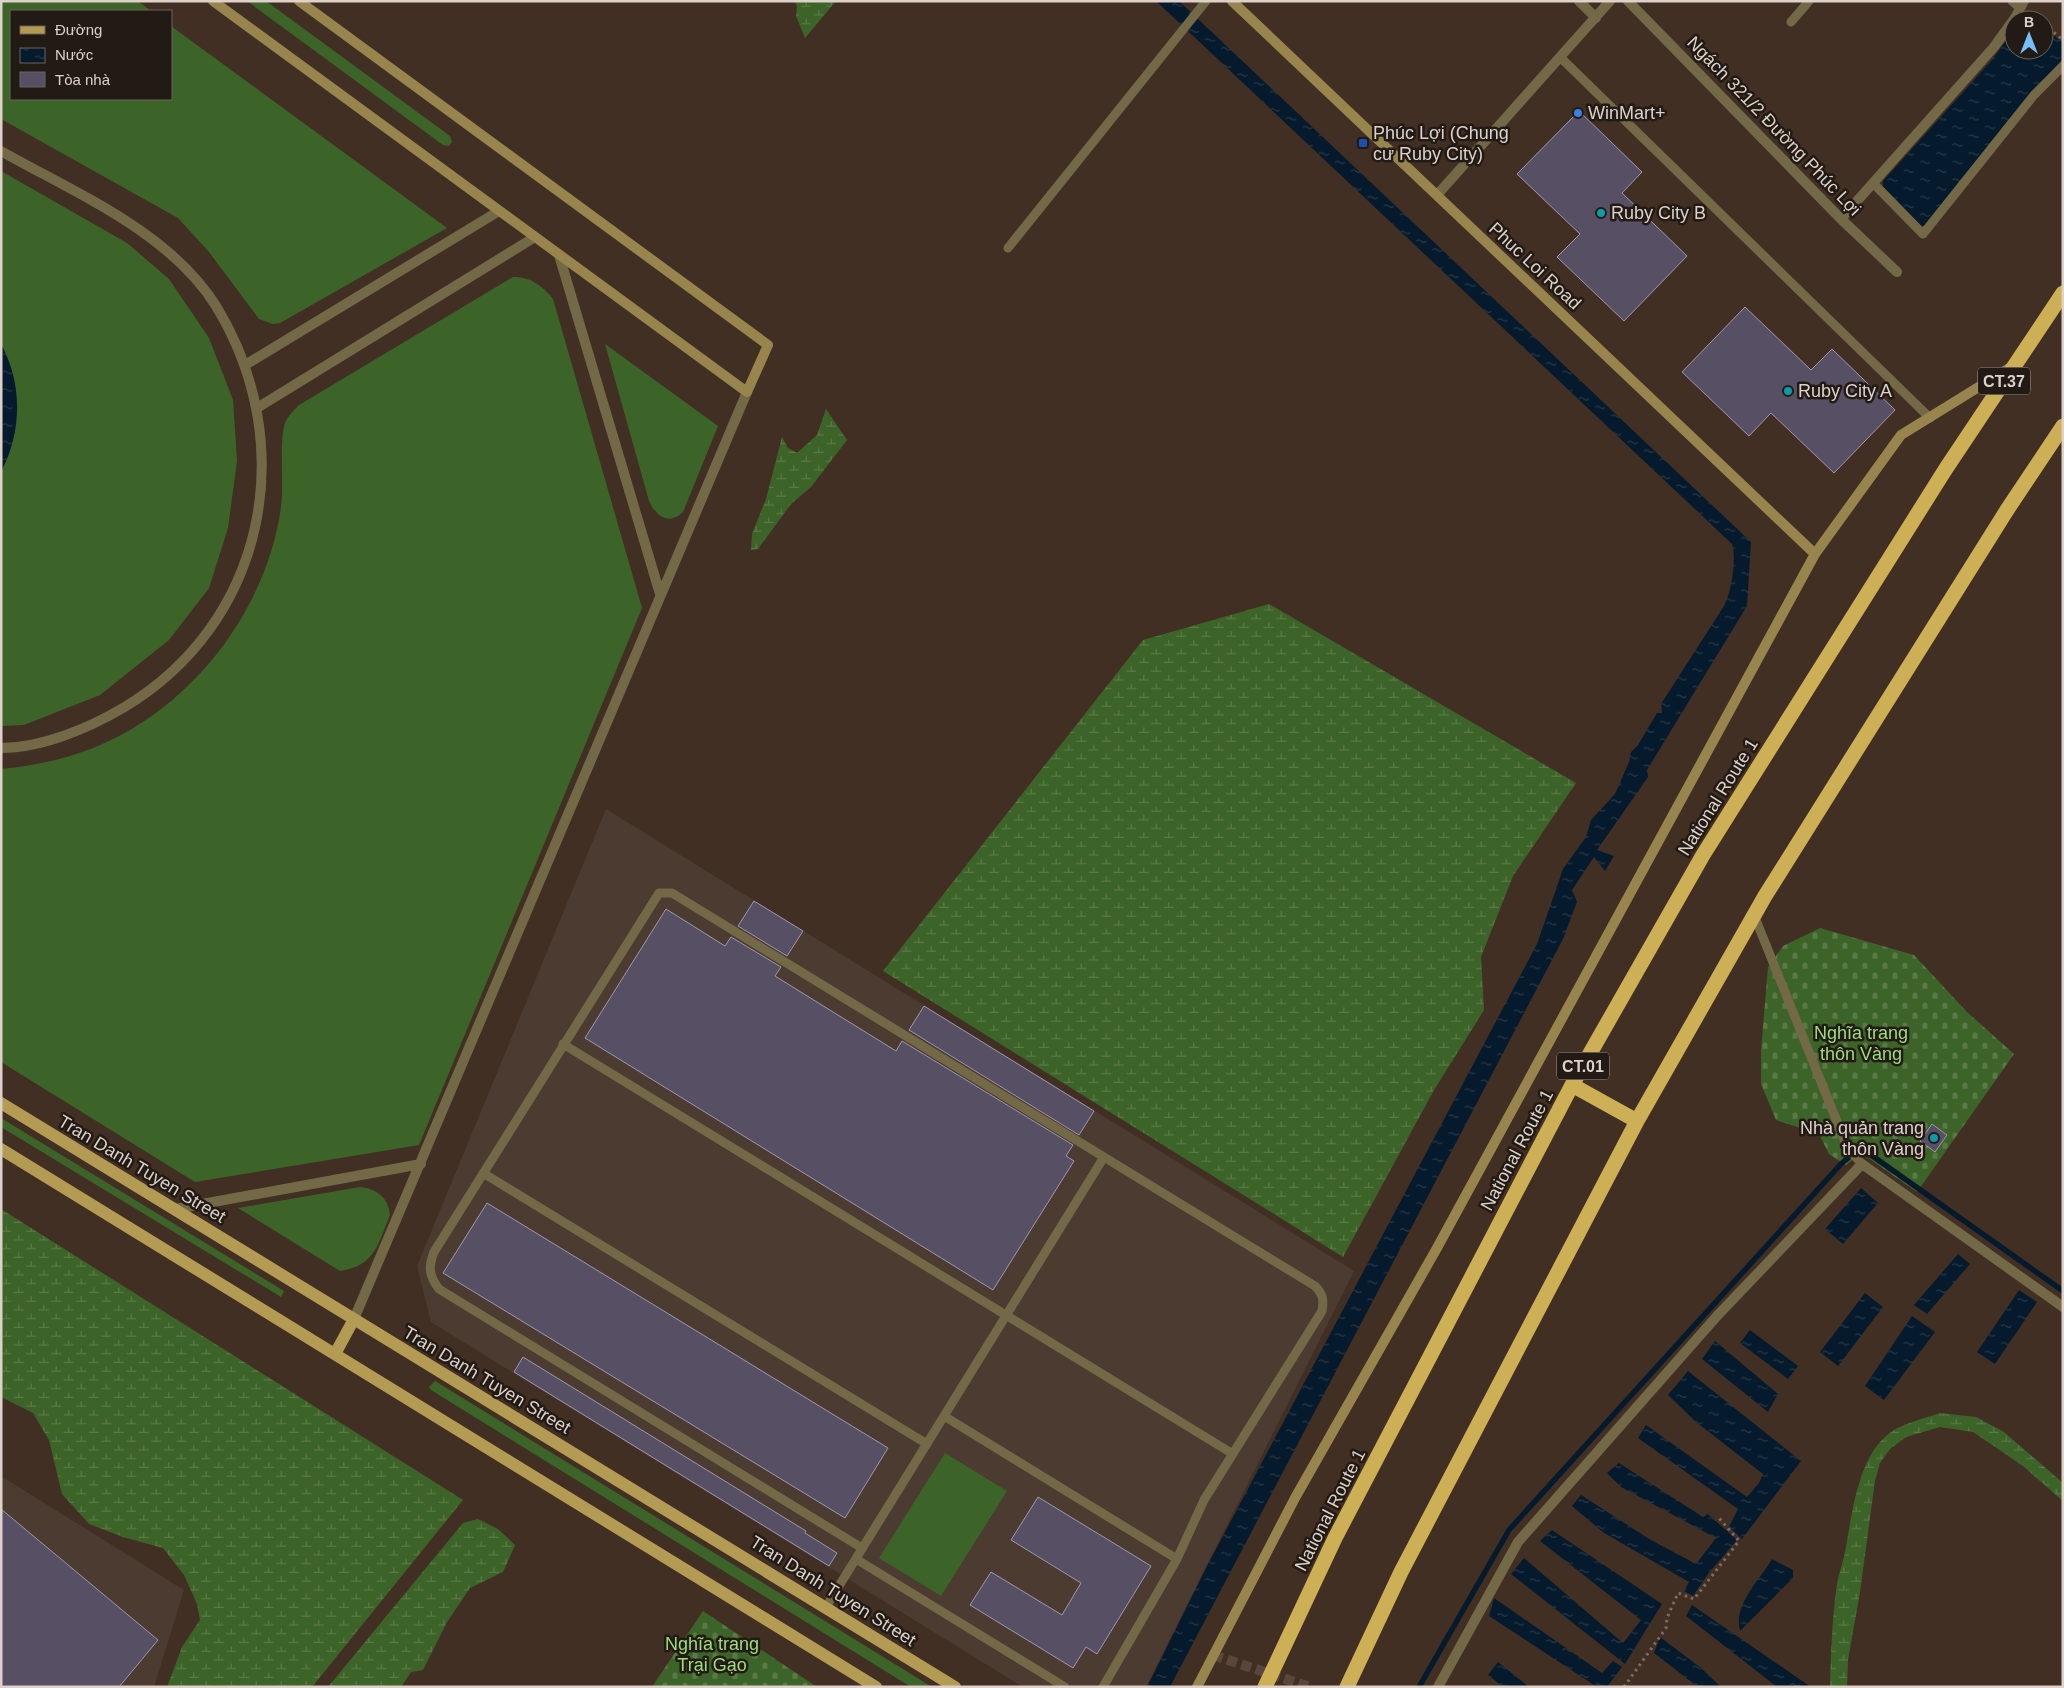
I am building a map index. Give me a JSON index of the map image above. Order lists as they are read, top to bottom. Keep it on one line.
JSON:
{"streets":{"highway":["CT.37","National Route 1","CT.01"],"main road":["Phuc Loi Road","Tran Danh Tuyen Street"],"street":["Ngách 321/2 Đường Phúc Lợi"]},"crossings":[["CT.37","National Route 1"]],"parks":["Nghĩa trang thôn Vàng","Nghĩa trang Trại Gạo"],"places":{"other":["WinMart+","Ruby City B","Ruby City A","Nhà quản trang thôn Vàng"],"transit":["Phúc Lợi (Chung cư Ruby City)"]},"legend":["Đường","Nước","Tòa nhà"],"north":"top"}
